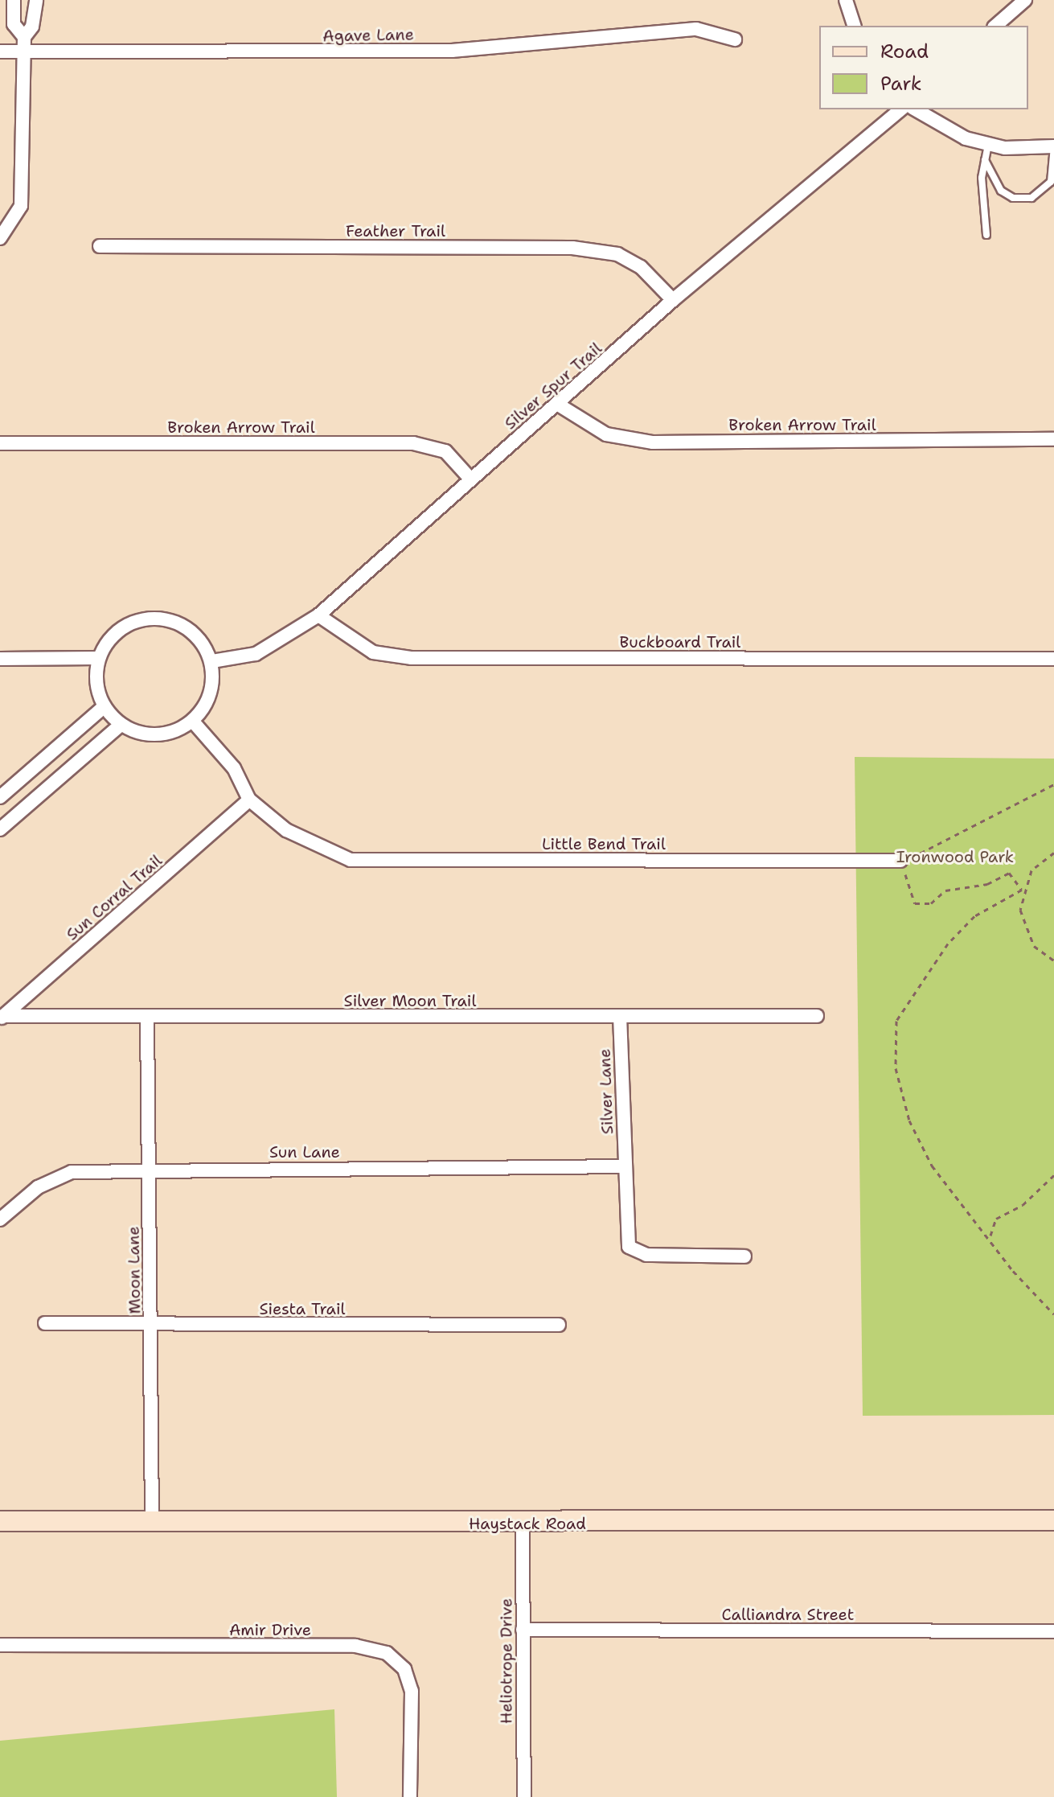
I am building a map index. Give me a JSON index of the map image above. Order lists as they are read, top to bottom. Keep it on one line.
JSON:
{"streets":{"street":["Agave Lane","Feather Trail","Silver Spur Trail","Broken Arrow Trail","Buckboard Trail","Little Bend Trail","Sun Corral Trail","Silver Moon Trail","Silver Lane","Sun Lane","Moon Lane","Siesta Trail","Haystack Road","Calliandra Street","Amir Drive","Heliotrope Drive"]},"crossings":[["Feather Trail","Silver Spur Trail"],["Silver Spur Trail","Broken Arrow Trail"],["Silver Spur Trail","Buckboard Trail"],["Silver Spur Trail","Little Bend Trail"],["Little Bend Trail","Sun Corral Trail"],["Sun Corral Trail","Silver Moon Trail"],["Silver Moon Trail","Silver Lane"],["Silver Moon Trail","Moon Lane"],["Silver Lane","Sun Lane"],["Sun Lane","Moon Lane"],["Moon Lane","Siesta Trail"],["Moon Lane","Haystack Road"],["Haystack Road","Heliotrope Drive"],["Calliandra Street","Heliotrope Drive"]],"parks":["Ironwood Park"],"legend":["Road","Park"]}
